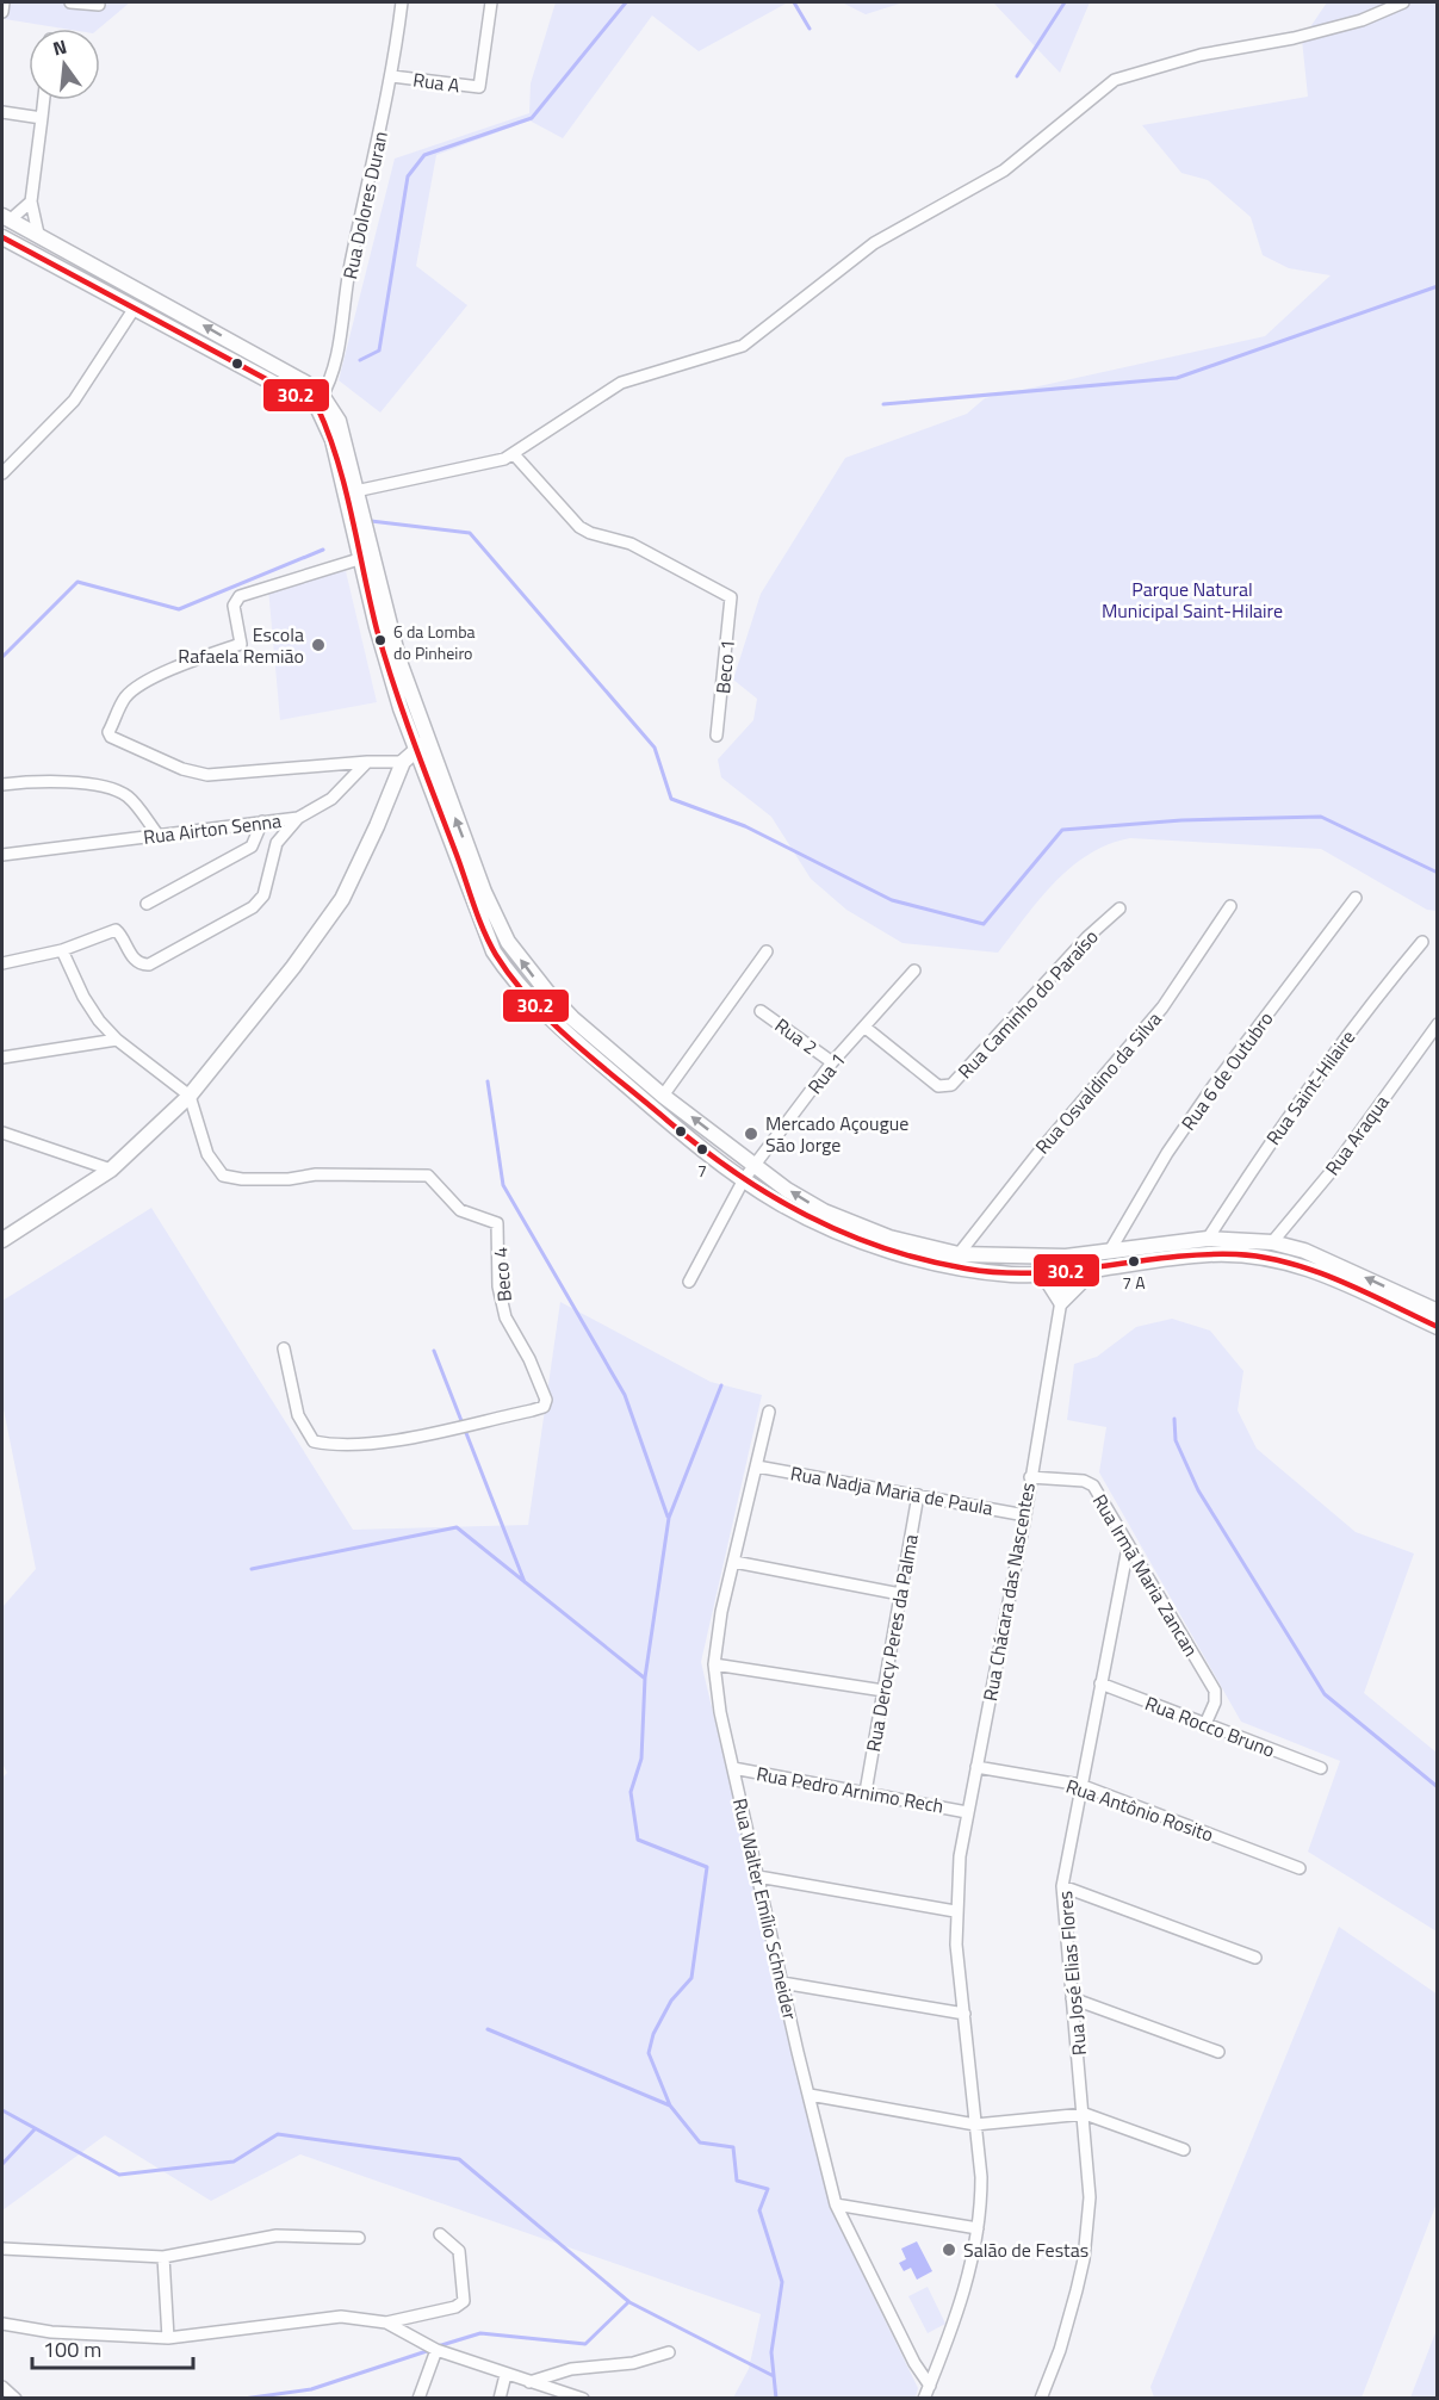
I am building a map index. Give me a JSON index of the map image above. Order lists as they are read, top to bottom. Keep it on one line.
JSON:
{"streets":{"street":["Rua A","Rua Dolores Duran","Beco 1","Rua Airton Senna","Rua Caminho do Paraíso","Rua 2","Rua 6 de Outubro","Rua 1","Rua Osvaldino da Silva","Rua Saint-Hilaire","Rua Araqua","Beco 4","Rua Nadja Maria de Paula","Rua Irmã Maria Zancan","Rua Chácara das Nascentes","Rua Derocy Peres da Palma","Rua Rocco Bruno","Rua Pedro Arnimo Rech","Rua Antônio Rosito","Rua Walter Emílio Schneider","Rua José Elias Flores"]},"crossings":[["Rua A","Rua Dolores Duran"],["Rua Caminho do Paraíso","Rua 1"],["Rua 2","Rua 1"],["Rua Nadja Maria de Paula","Rua Chácara das Nascentes"],["Rua Nadja Maria de Paula","Rua Derocy Peres da Palma"],["Rua Nadja Maria de Paula","Rua Walter Emílio Schneider"],["Rua Irmã Maria Zancan","Rua Chácara das Nascentes"],["Rua Irmã Maria Zancan","Rua Rocco Bruno"],["Rua Irmã Maria Zancan","Rua José Elias Flores"],["Rua Chácara das Nascentes","Rua Pedro Arnimo Rech"],["Rua Chácara das Nascentes","Rua Antônio Rosito"],["Rua Chácara das Nascentes","Rua Walter Emílio Schneider"],["Rua Derocy Peres da Palma","Rua Pedro Arnimo Rech"],["Rua Rocco Bruno","Rua José Elias Flores"],["Rua Pedro Arnimo Rech","Rua Walter Emílio Schneider"],["Rua Antônio Rosito","Rua José Elias Flores"]],"parks":["Parque Natural Municipal Saint-Hilaire"],"places":["6 da Lomba do Pinheiro","Escola Rafaela Remião","Mercado Açougue São Jorge","7","7 A","Salão de Festas"],"lines":["transit line 30.2"],"scale_bar":"100 m","north":"top"}
